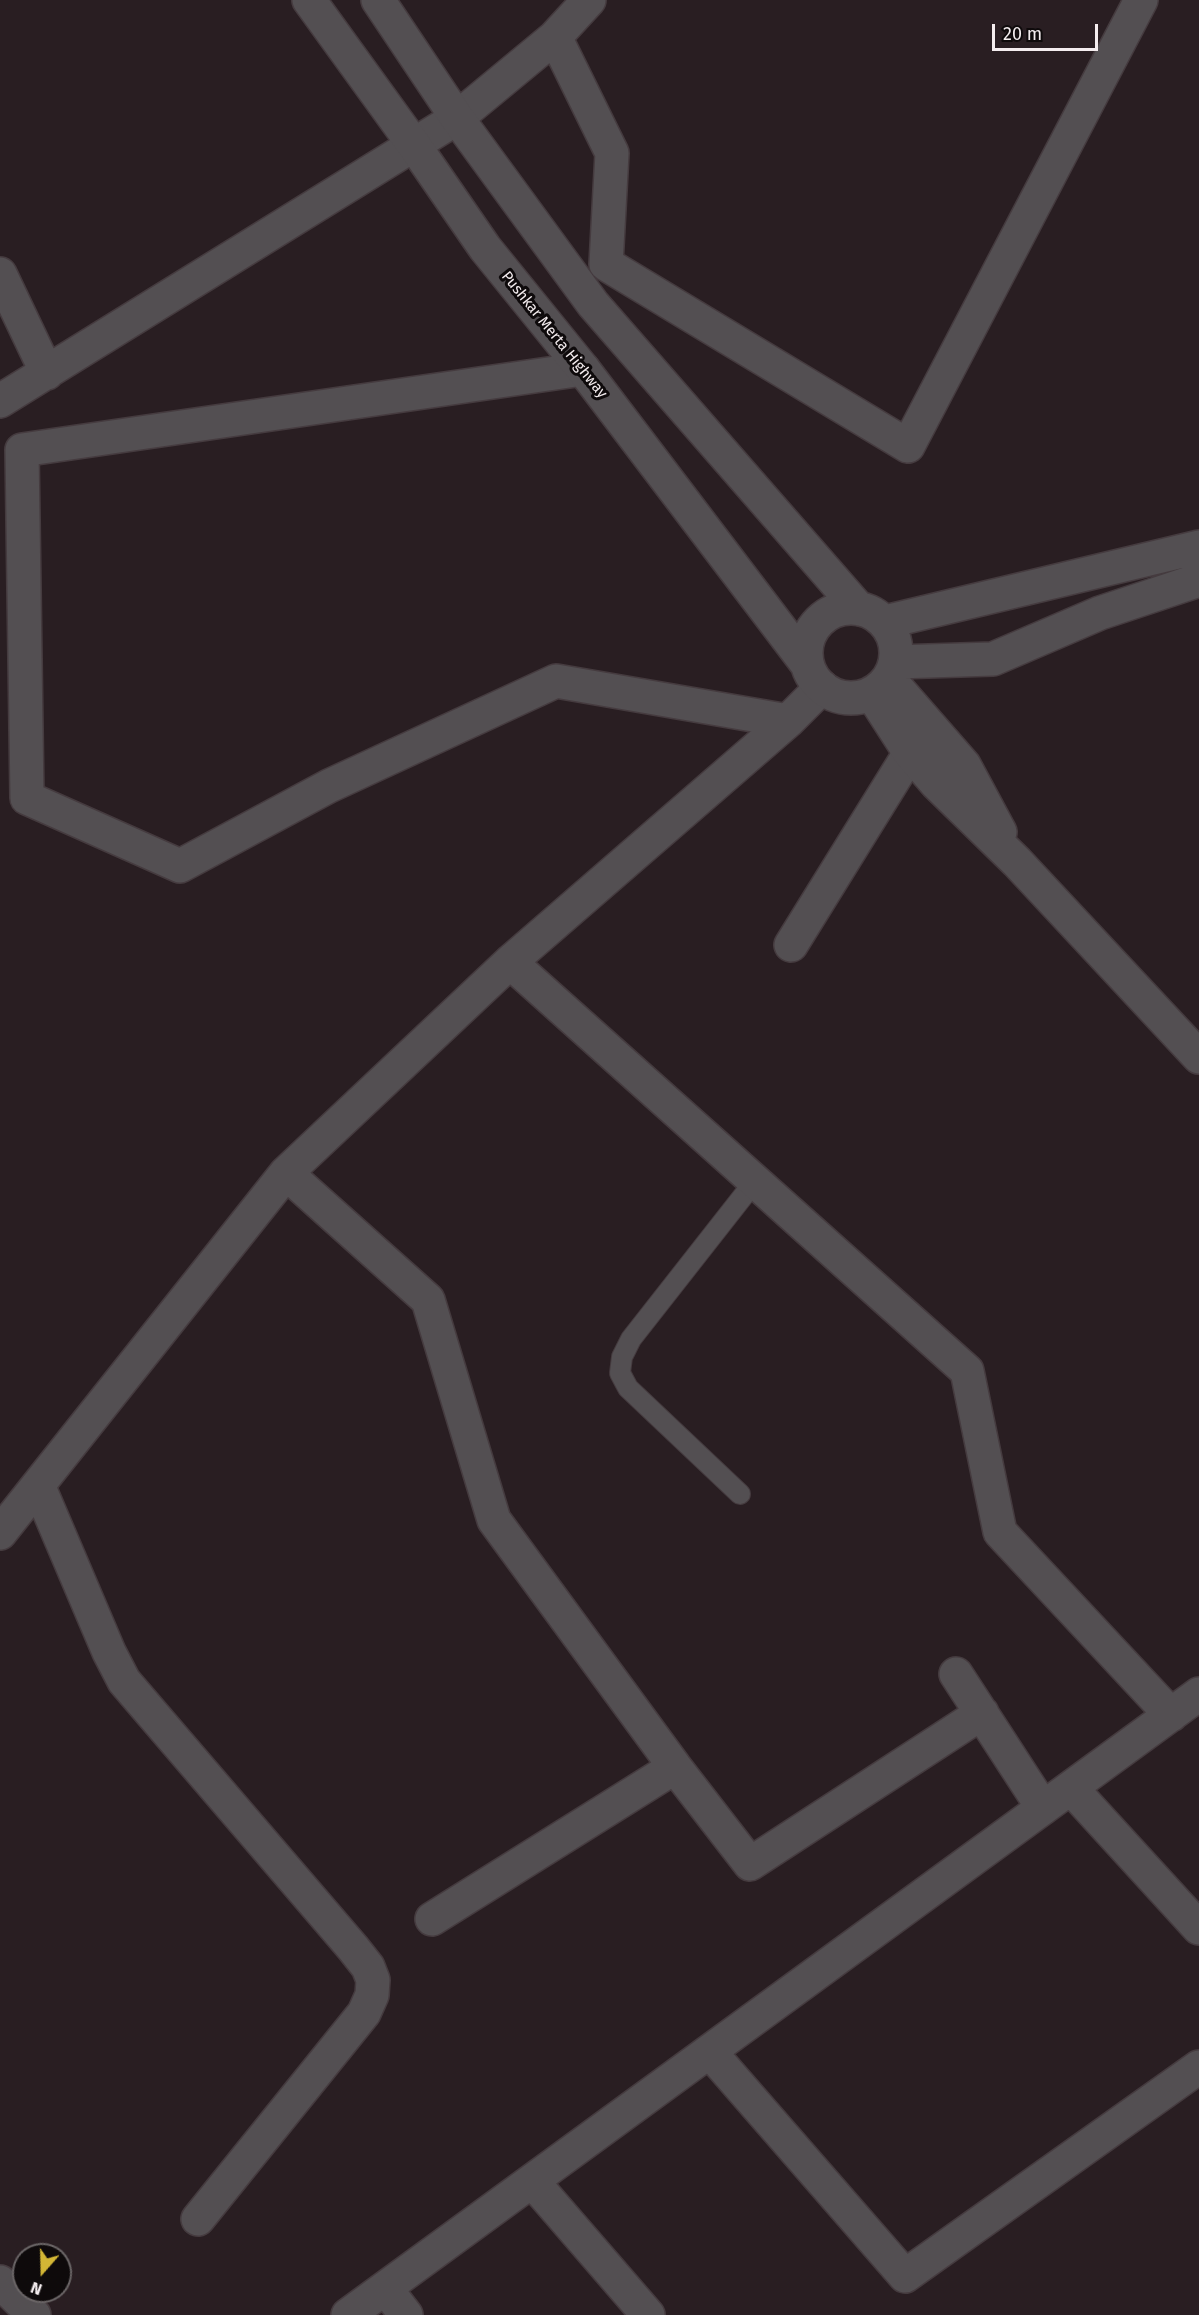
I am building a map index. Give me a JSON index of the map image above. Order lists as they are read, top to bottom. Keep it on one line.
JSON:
{"streets":{"street":["Pushkar Merta Highway"]},"scale_bar":"20 m","north":"bottom"}
